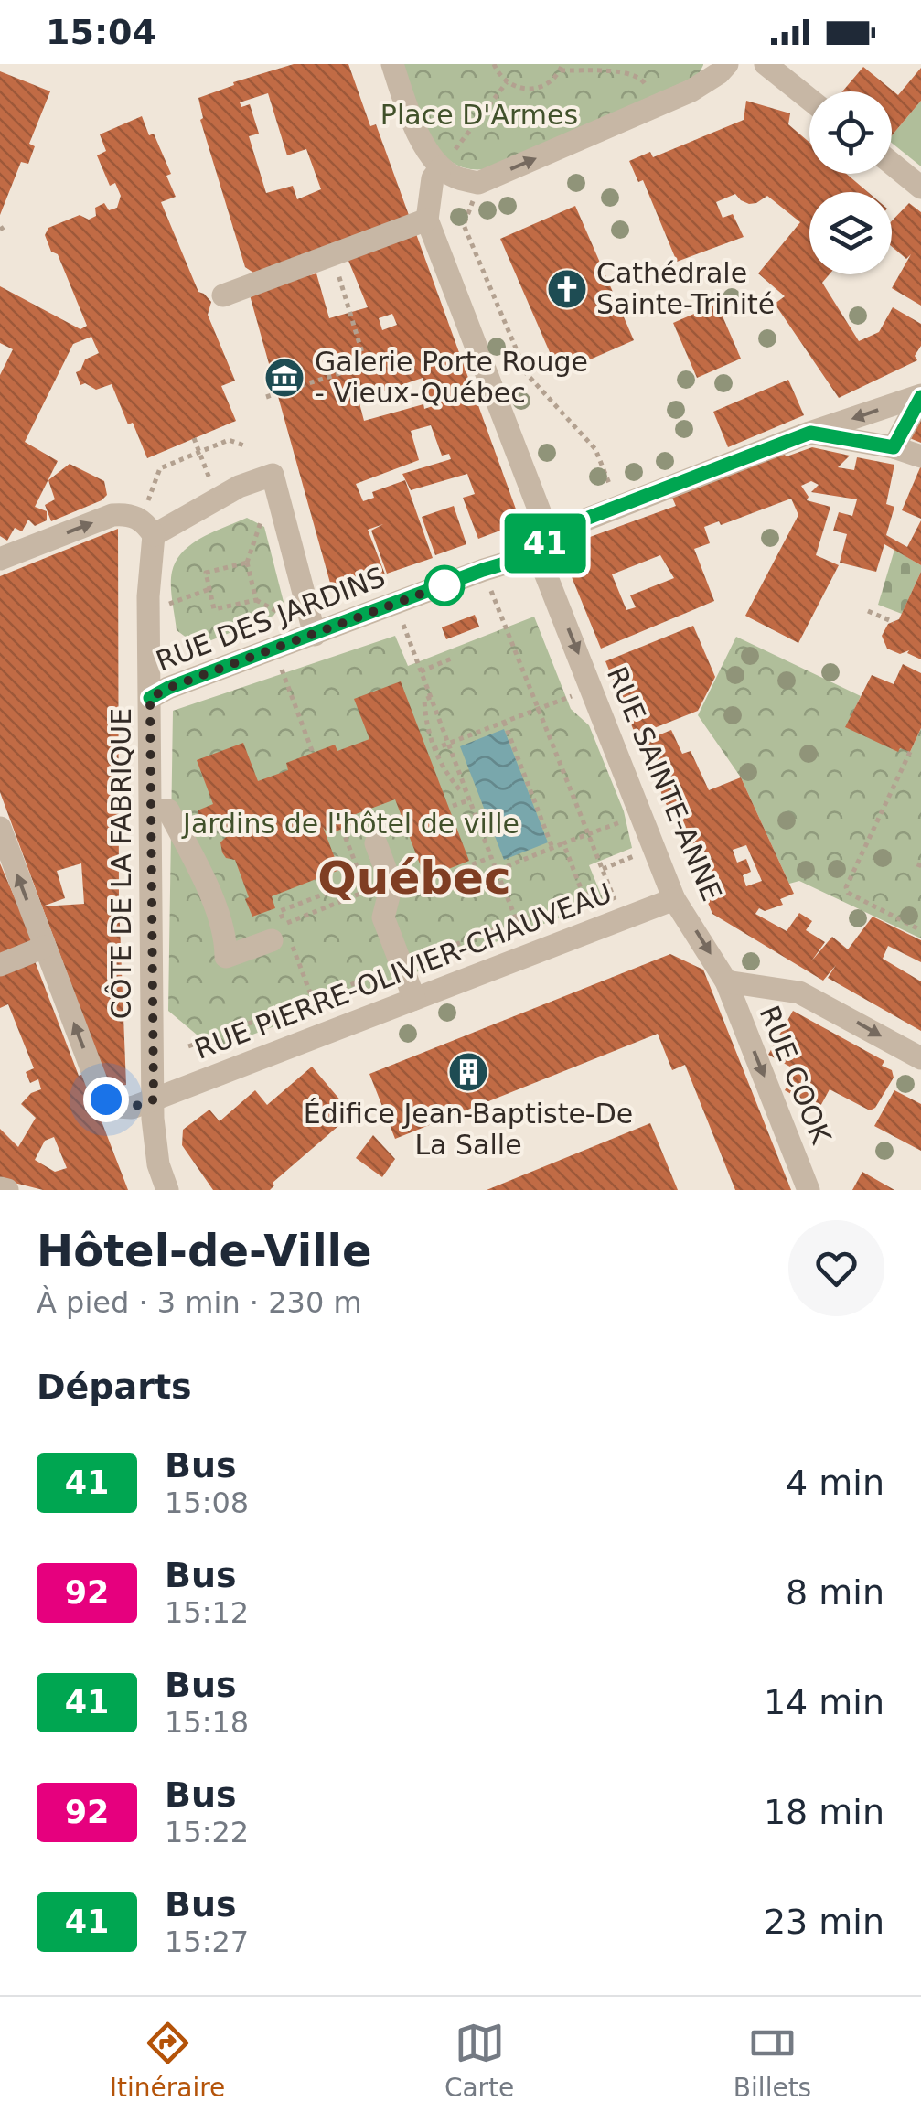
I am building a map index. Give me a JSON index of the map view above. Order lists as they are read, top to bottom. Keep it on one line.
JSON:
{"streets":{"street":["RUE DES JARDINS","RUE SAINTE-ANNE","CÔTE DE LA FABRIQUE","RUE PIERRE-OLIVIER-CHAUVEAU","RUE COOK"]},"crossings":[["RUE DES JARDINS","RUE SAINTE-ANNE"],["RUE DES JARDINS","CÔTE DE LA FABRIQUE"],["RUE SAINTE-ANNE","RUE PIERRE-OLIVIER-CHAUVEAU"],["RUE SAINTE-ANNE","RUE COOK"],["CÔTE DE LA FABRIQUE","RUE PIERRE-OLIVIER-CHAUVEAU"]],"one_way":["RUE SAINTE-ANNE","RUE COOK"],"districts":["Québec"],"parks":["Place D'Armes","Jardins de l'hôtel de ville"],"places":{"church":["Cathédrale Sainte-Trinité"],"museum":["Galerie Porte Rouge - Vieux-Québec"],"building":["Édifice Jean-Baptiste-De La Salle"]},"lines":["bus line 41"],"page":{"status":"15:04","on_map":"41","heading":[["Hôtel-de-Ville","À pied · 3 min · 230 m"],"Départs"],"list":[{"mark":"41","name":"Bus","note":"15:08","value":"4 min"},{"mark":"92","name":"Bus","note":"15:12","value":"8 min"},{"mark":"41","name":"Bus","note":"15:18","value":"14 min"},{"mark":"92","name":"Bus","note":"15:22","value":"18 min"},{"mark":"41","name":"Bus","note":"15:27","value":"23 min"}],"tabs":["Itinéraire","Carte","Billets"]}}
